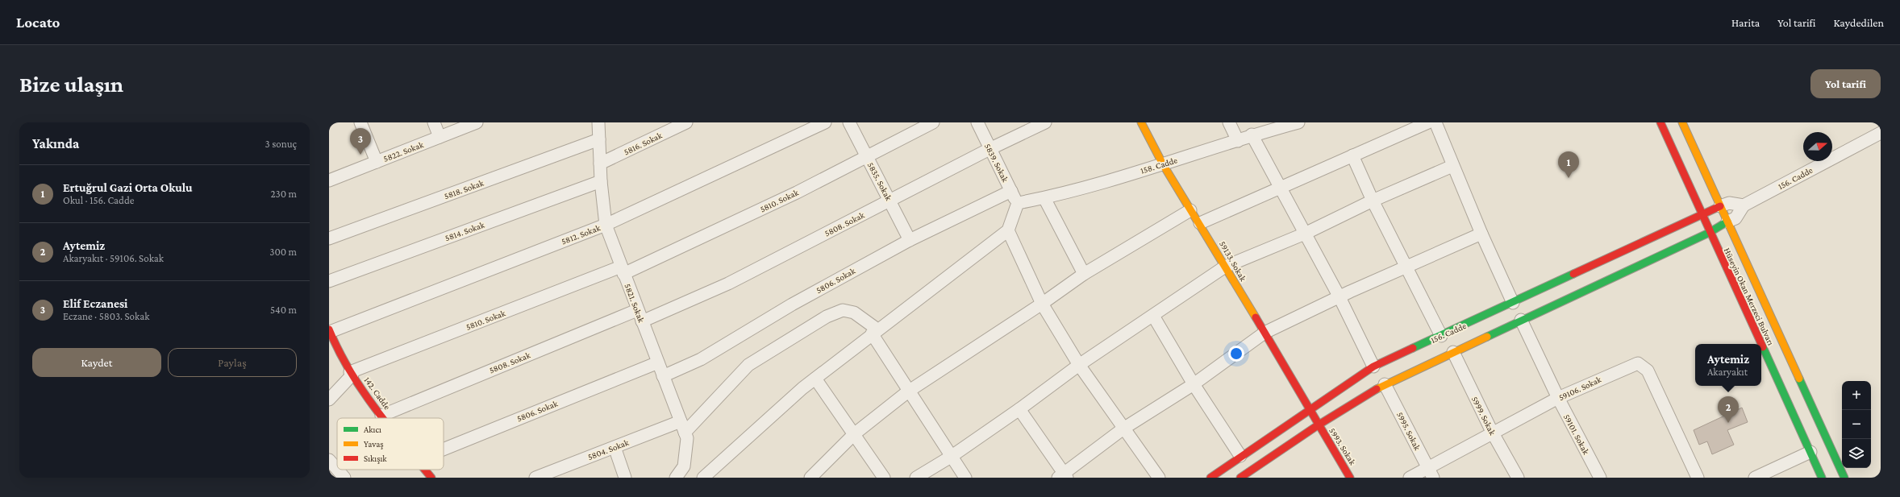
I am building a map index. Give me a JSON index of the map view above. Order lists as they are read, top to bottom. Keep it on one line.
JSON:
{"streets":{"street":["5816. Sokak","5822. Sokak","5839. Sokak","158. Cadde","156. Cadde","5835. Sokak","5818. Sokak","5810. Sokak","5808. Sokak","5814. Sokak","5812. Sokak","59133. Sokak","5806. Sokak","Hüseyin Okan Merzeci Bulvarı","5821. Sokak","59106. Sokak","142. Cadde","5999. Sokak","5995. Sokak","59101. Sokak","5993. Sokak","5804. Sokak"]},"crossings":[["5816. Sokak","5821. Sokak"],["5839. Sokak","158. Cadde"],["5839. Sokak","5808. Sokak"],["5839. Sokak","5806. Sokak"],["158. Cadde","59133. Sokak"],["156. Cadde","59133. Sokak"],["156. Cadde","Hüseyin Okan Merzeci Bulvarı"],["156. Cadde","5999. Sokak"],["156. Cadde","5995. Sokak"],["156. Cadde","59101. Sokak"],["156. Cadde","5993. Sokak"],["5835. Sokak","5810. Sokak"],["5835. Sokak","5808. Sokak"],["5835. Sokak","5806. Sokak"],["5818. Sokak","5821. Sokak"],["5810. Sokak","5821. Sokak"],["5810. Sokak","142. Cadde"],["5808. Sokak","5821. Sokak"],["5808. Sokak","142. Cadde"],["5814. Sokak","5821. Sokak"],["5812. Sokak","5821. Sokak"],["5812. Sokak","142. Cadde"],["59133. Sokak","5993. Sokak"],["5806. Sokak","5821. Sokak"],["5821. Sokak","5804. Sokak"],["59106. Sokak","5999. Sokak"],["59106. Sokak","5995. Sokak"],["59106. Sokak","59101. Sokak"]],"legend":["Akıcı","Yavaş","Sıkışık"],"north":"right","page":{"header":"Locato","nav":["Harita","Yol tarifi","Kaydedilen"],"buttons":["Yol tarifi",["Kaydet","Paylaş"]],"title":"Bize ulaşın","heading":["Yakında","3 sonuç"],"pins":["3","1","2"],"list":[{"mark":"1","name":"Ertuğrul Gazi Orta Okulu","note":"Okul · 156. Cadde","value":"230 m"},{"mark":"2","name":"Aytemiz","note":"Akaryakıt · 59106. Sokak","value":"300 m"},{"mark":"3","name":"Elif Eczanesi","note":"Eczane · 5803. Sokak","value":"540 m"}],"popup":["Aytemiz","Akaryakıt"],"map_buttons":["+","−"]}}
